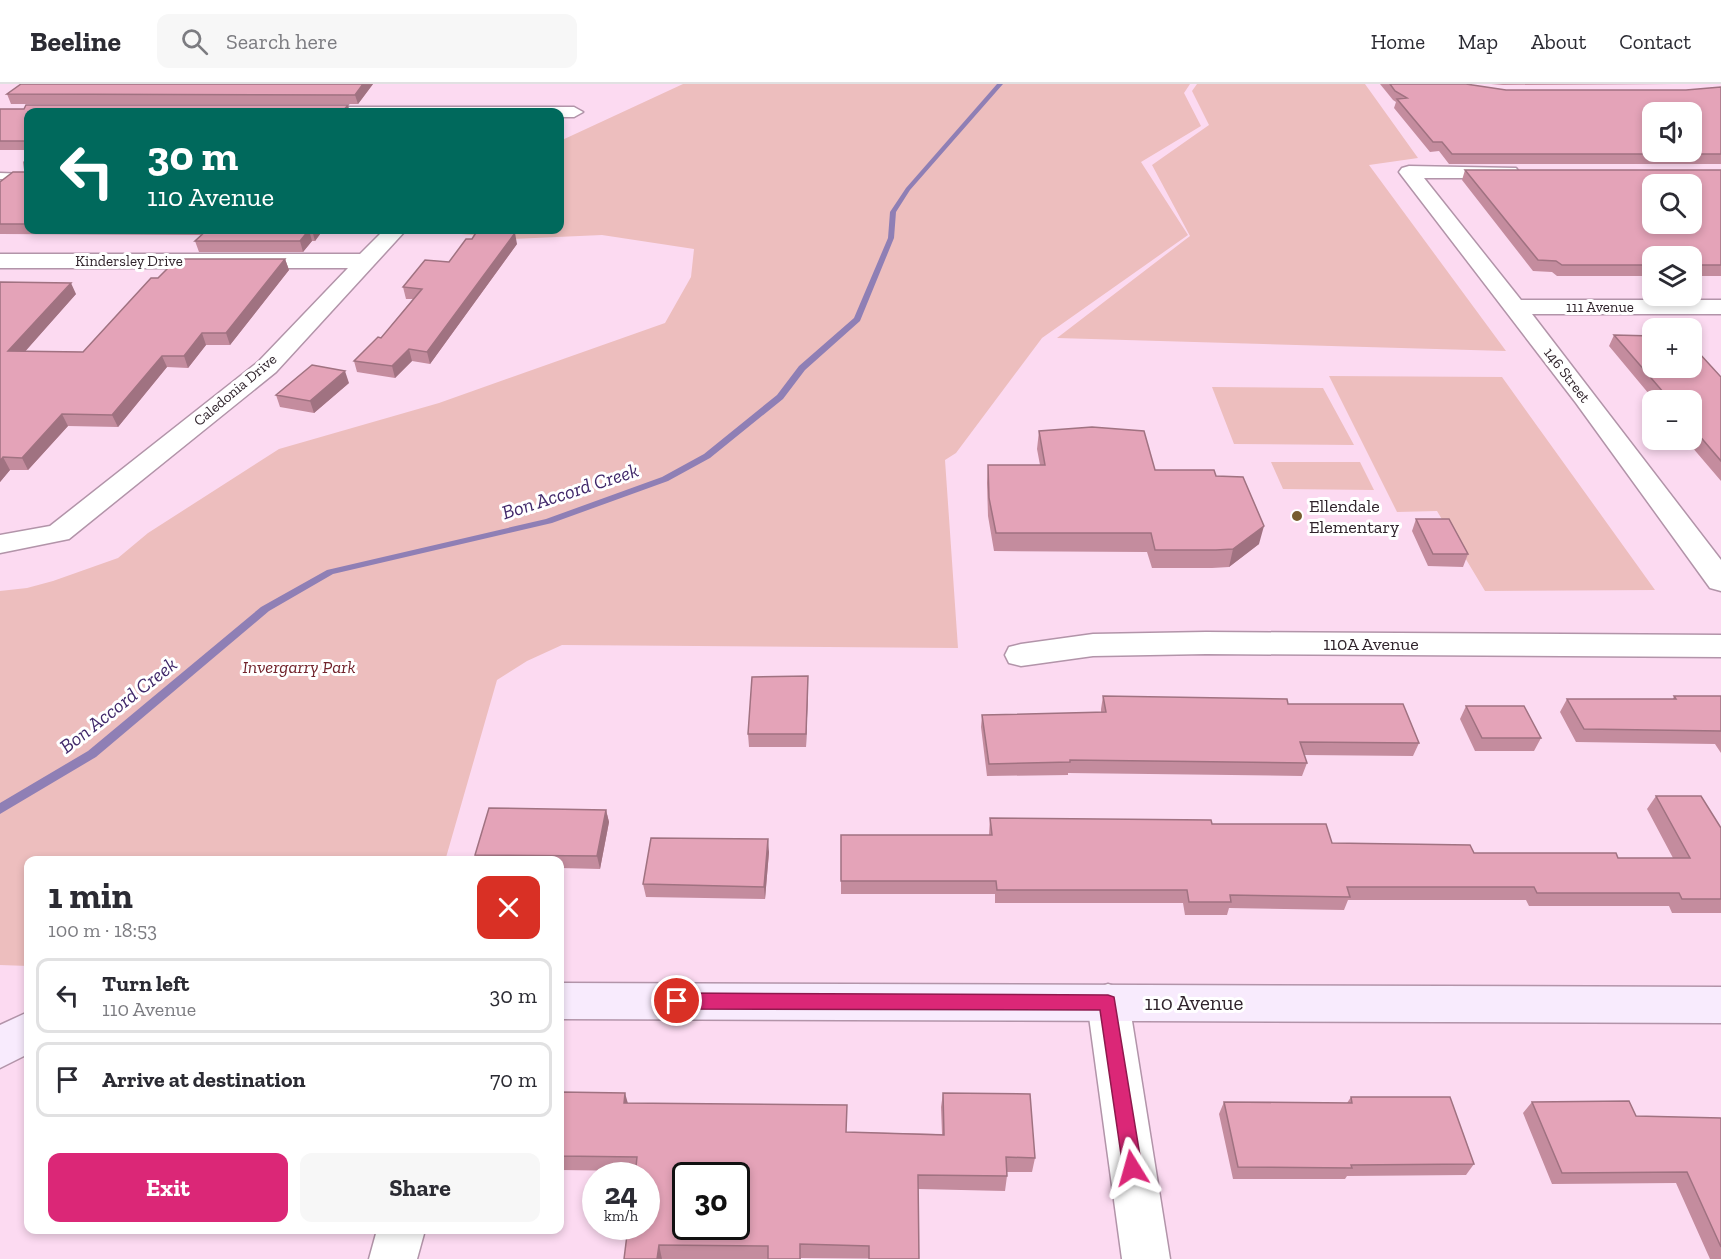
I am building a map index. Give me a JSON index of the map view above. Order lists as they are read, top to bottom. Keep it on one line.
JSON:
{"streets":{"street":["Kindersley Drive","111 Avenue","146 Street","Caledonia Drive","110A Avenue","110 Avenue"]},"crossings":[["Kindersley Drive","Caledonia Drive"],["111 Avenue","146 Street"]],"water":["Bon Accord Creek"],"parks":["Invergarry Park"],"places":["Ellendale Elementary"],"page":{"header":"Beeline","search":"Search here","nav":["Home","Map","About","Contact"],"map_buttons":["+","−"],"turn":["30 m","110 Avenue"],"heading":["1 min","100 m · 18:53"],"list":[{"name":"Turn left","note":"110 Avenue","value":"30 m"},{"name":"Arrive at destination","value":"70 m"}],"buttons":["Exit","Share"],"speed":"24 km/h","limit":"30"}}
